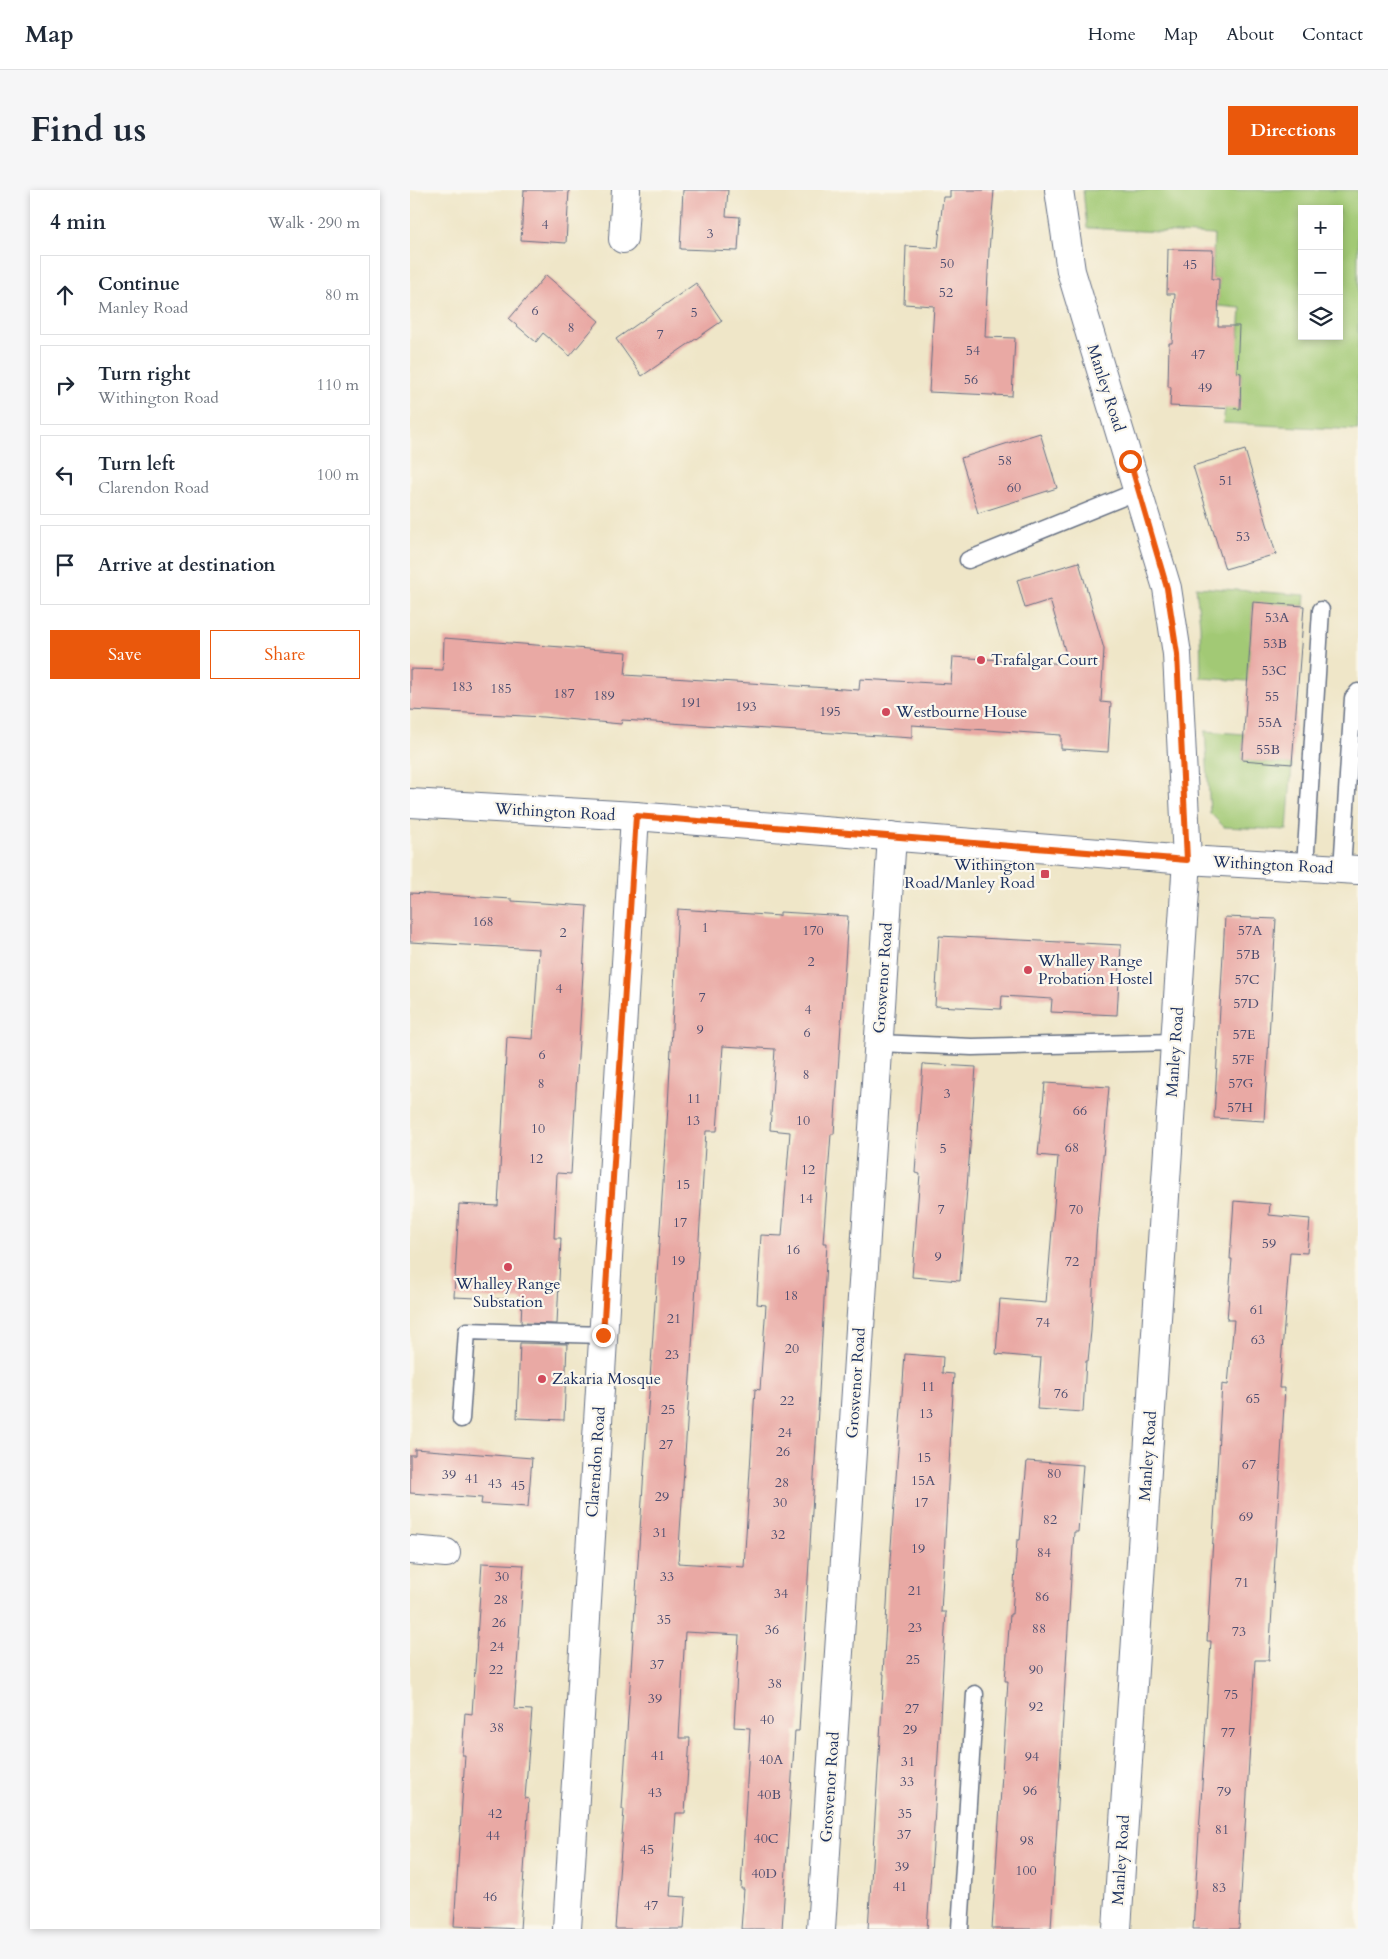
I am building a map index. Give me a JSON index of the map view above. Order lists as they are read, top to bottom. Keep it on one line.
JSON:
{"streets":{"street":["Manley Road","Withington Road","Grosvenor Road","Clarendon Road"]},"crossings":[["Manley Road","Withington Road"],["Withington Road","Grosvenor Road"],["Withington Road","Clarendon Road"]],"places":{"other":["Trafalgar Court","Westbourne House","Whalley Range Probation Hostel","Whalley Range Substation","Zakaria Mosque"],"transit":["Withington Road/Manley Road"]},"house_numbers":["4","3","50","45","52","6","5","8","7","54","47","56","49","58","51","60","53","53A","53B","53C","183","185","187","189","55","191","193","195","55A","55B","168","1","170","57A","2","57B","2","57C","4","7","57D","4","9","6","57E","6","57F","8","8","57G","3","11","57H","66","13","10","10","68","5","12","12","15","14","7","70","17","59","16","9","19","72","18","61","21","74","63","20","23","11","76","65","22","25","13","24","27","26","15","67","80","39","41","15A","28","43","45","29","30","17","69","82","31","32","19","84","30","33","71","21","34","86","28","35","26","23","88","36","73","24","25","37","22","90","38","75","39","92","27","40","38","29","77","41","94","40A","31","33","96","79","43","40B","42","35","81","37","44","40C","98","45","39","100","40D","41","83","46","47"],"page":{"header":"Map","nav":["Home","Map","About","Contact"],"title":"Find us","buttons":["Directions",["Save","Share"]],"heading":["4 min","Walk · 290 m"],"map_buttons":["+","−"],"list":[["Continue","Manley Road","80 m"],["Turn right","Withington Road","110 m"],["Turn left","Clarendon Road","100 m"],"Arrive at destination"]}}
